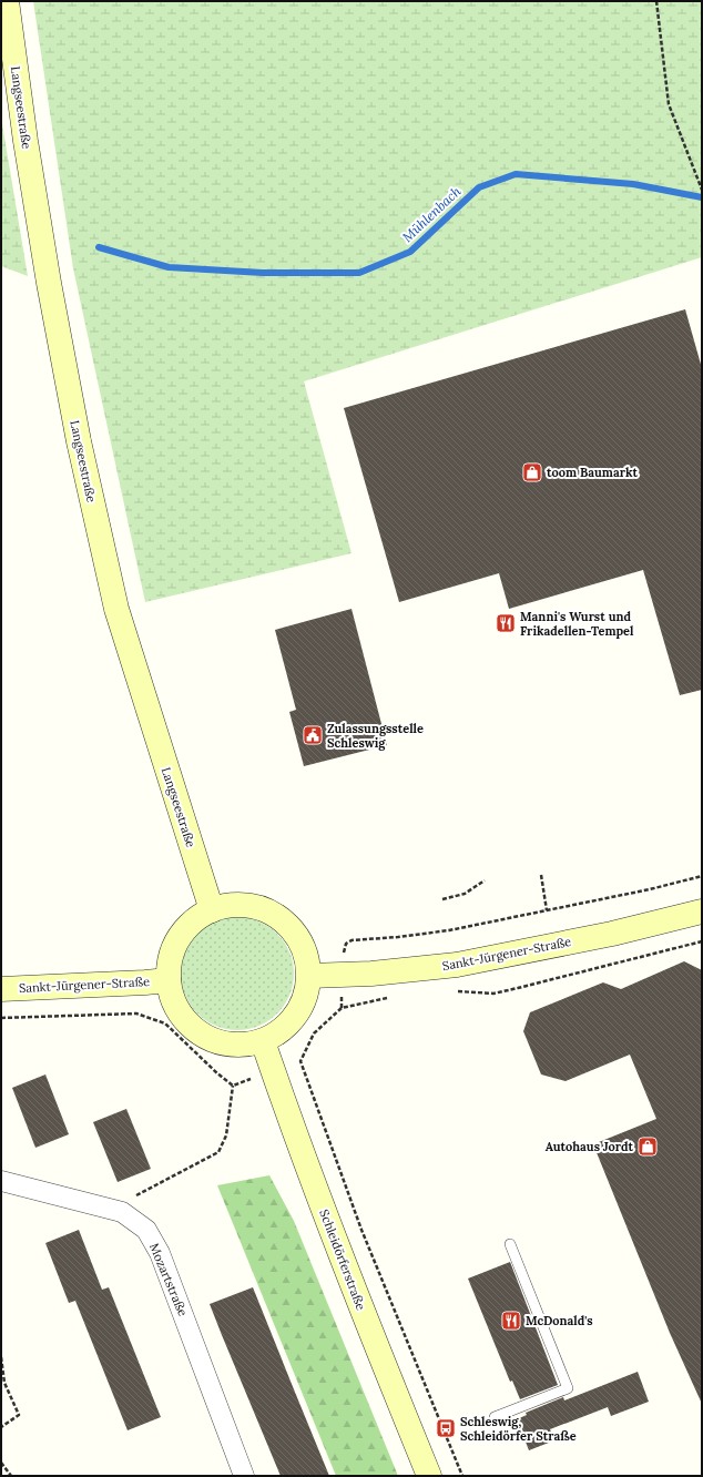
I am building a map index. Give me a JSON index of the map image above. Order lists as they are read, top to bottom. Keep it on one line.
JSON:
{"streets":{"street":["Langseestraße","Sankt-Jürgener-Straße","Schleidörferstraße","Mozartstraße"]},"crossings":[["Langseestraße","Sankt-Jürgener-Straße"],["Langseestraße","Schleidörferstraße"],["Sankt-Jürgener-Straße","Schleidörferstraße"]],"water":["Mühlenbach"],"places":{"shop":["toom Baumarkt","Autohaus Jordt"],"restaurant":["Manni's Wurst und Frikadellen-Tempel","McDonald's"],"public building":["Zulassungsstelle Schleswig"],"bus stop":["Schleswig, Schleidörfer Straße"]}}
